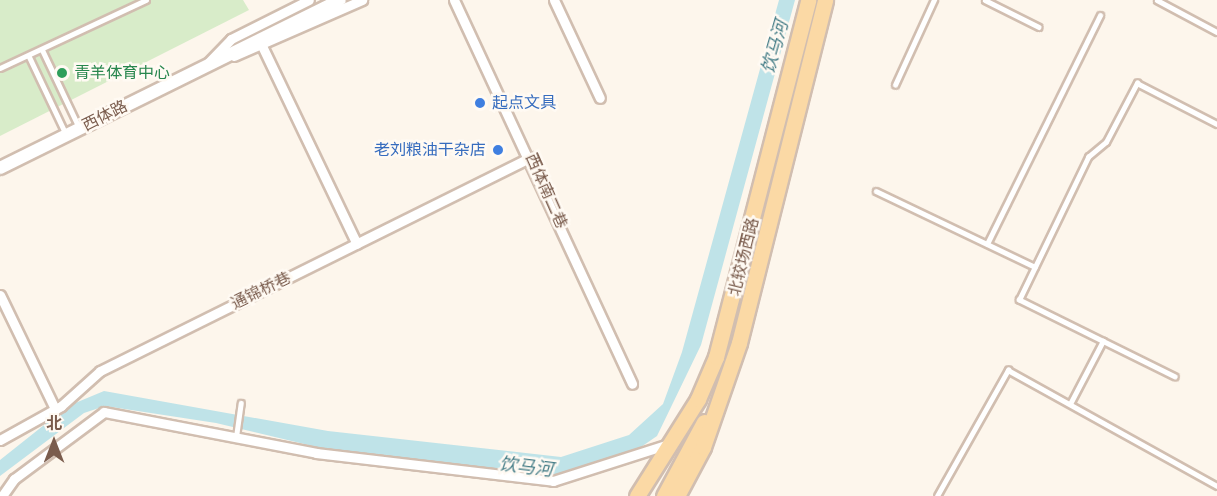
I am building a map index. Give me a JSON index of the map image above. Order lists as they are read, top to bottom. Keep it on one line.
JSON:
{"streets":{"main road":["北较场西路"],"street":["西体路","西体南二巷","通锦桥巷"]},"crossings":[["西体南二巷","通锦桥巷"]],"water":["饮马河"],"places":["青羊体育中心","起点文具","老刘粮油干杂店"],"north":"top"}
